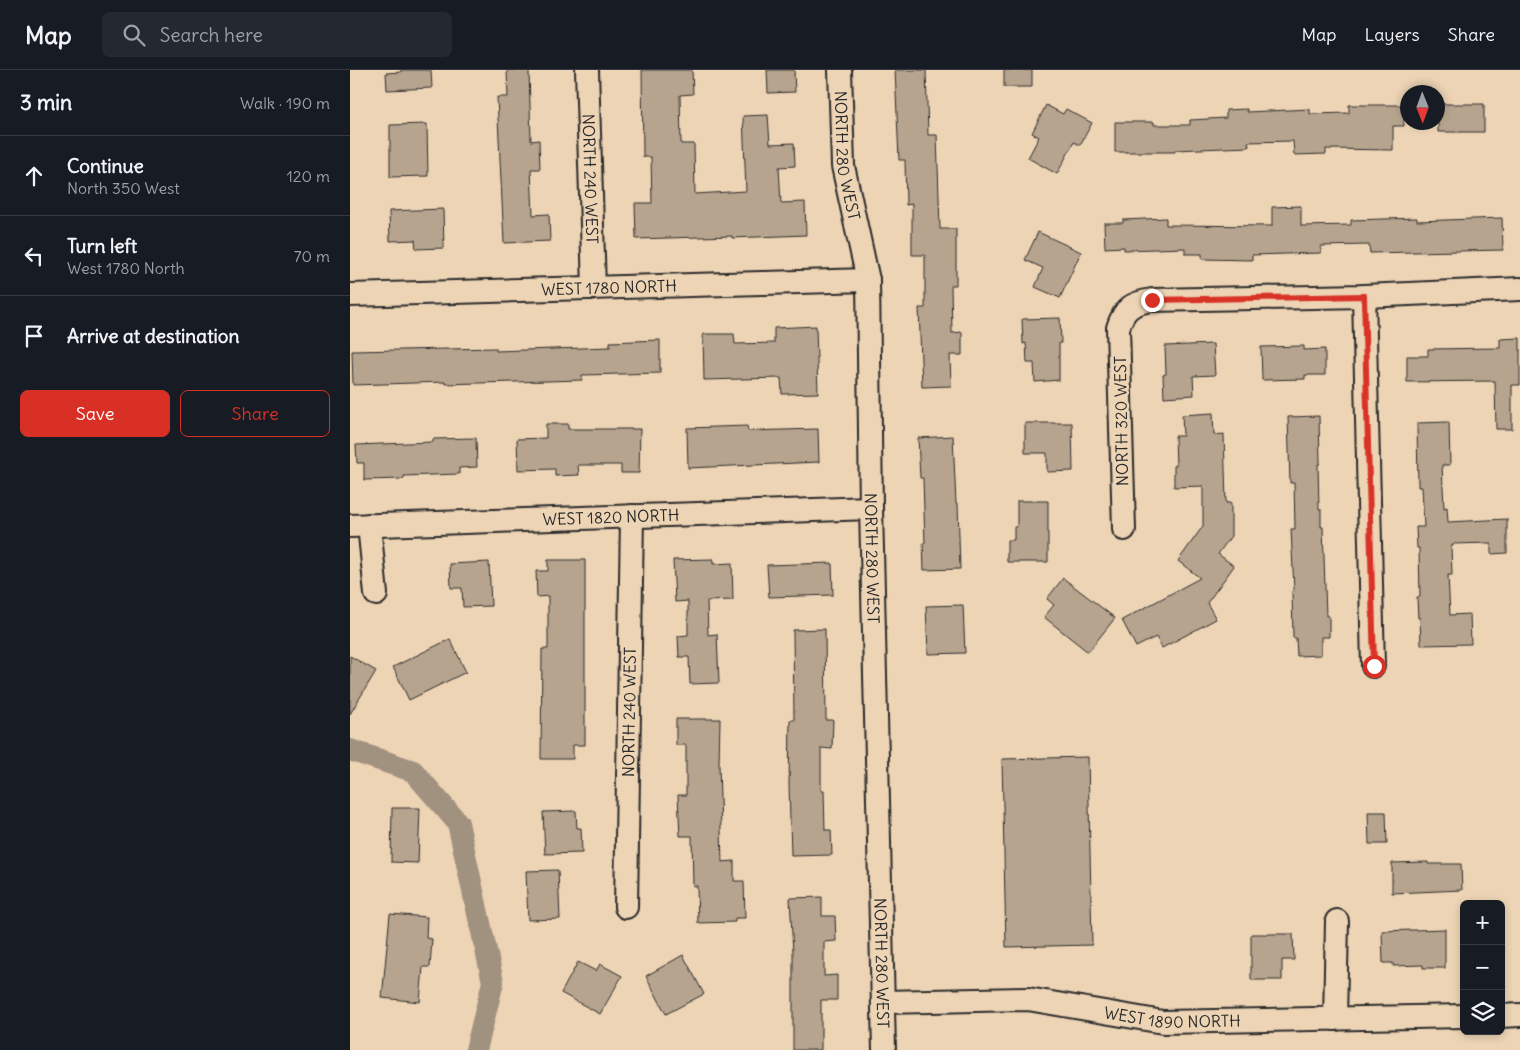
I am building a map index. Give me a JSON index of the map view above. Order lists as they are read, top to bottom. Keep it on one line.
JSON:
{"streets":{"street":["NORTH 280 WEST","NORTH 240 WEST","WEST 1780 NORTH","NORTH 320 WEST","WEST 1820 NORTH","WEST 1890 NORTH"]},"crossings":[["NORTH 280 WEST","WEST 1780 NORTH"],["NORTH 280 WEST","WEST 1820 NORTH"],["NORTH 280 WEST","WEST 1890 NORTH"],["NORTH 240 WEST","WEST 1780 NORTH"],["NORTH 240 WEST","WEST 1820 NORTH"]],"north":"bottom","page":{"header":"Map","search":"Search here","nav":["Map","Layers","Share"],"heading":["3 min","Walk · 190 m"],"list":[["Continue","North 350 West","120 m"],["Turn left","West 1780 North","70 m"],"Arrive at destination"],"buttons":["Save","Share"],"map_buttons":["+","−"]}}
